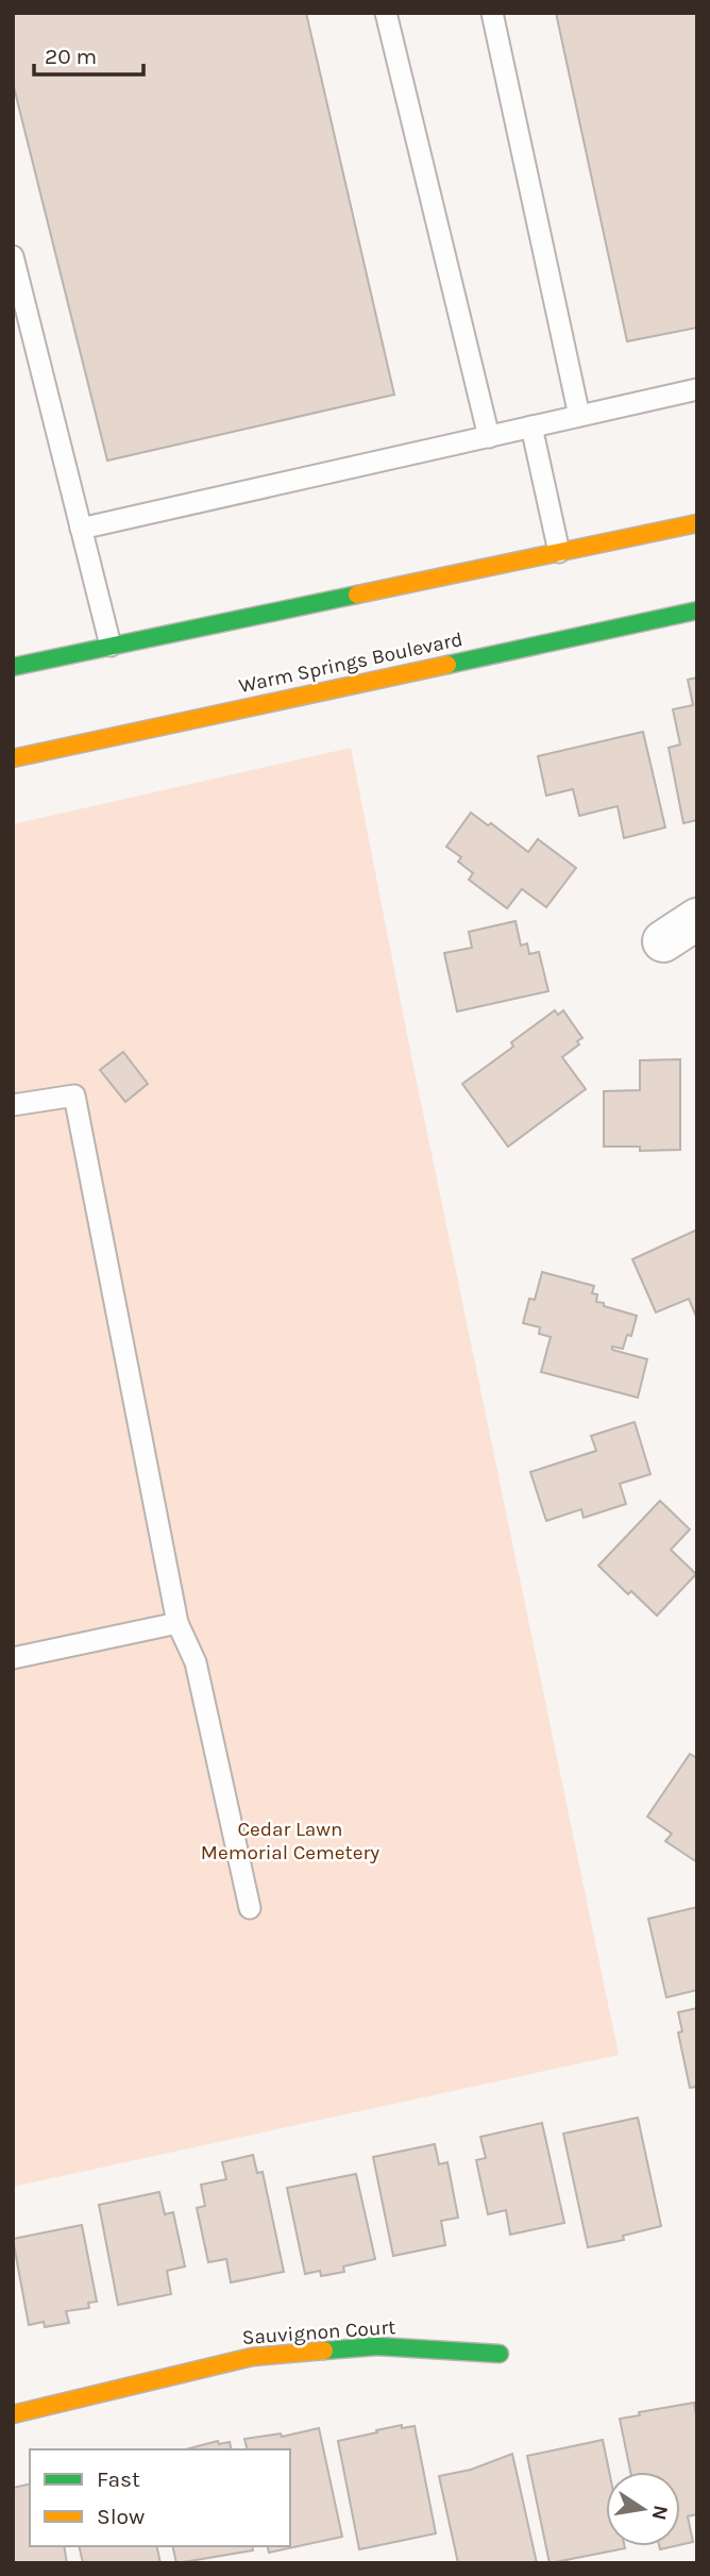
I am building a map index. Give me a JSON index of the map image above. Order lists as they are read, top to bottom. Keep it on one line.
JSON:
{"streets":{"main road":["Warm Springs Boulevard","Sauvignon Court"]},"parks":["Cedar Lawn Memorial Cemetery"],"legend":["Fast","Slow"],"scale_bar":"20 m","north":"right"}
